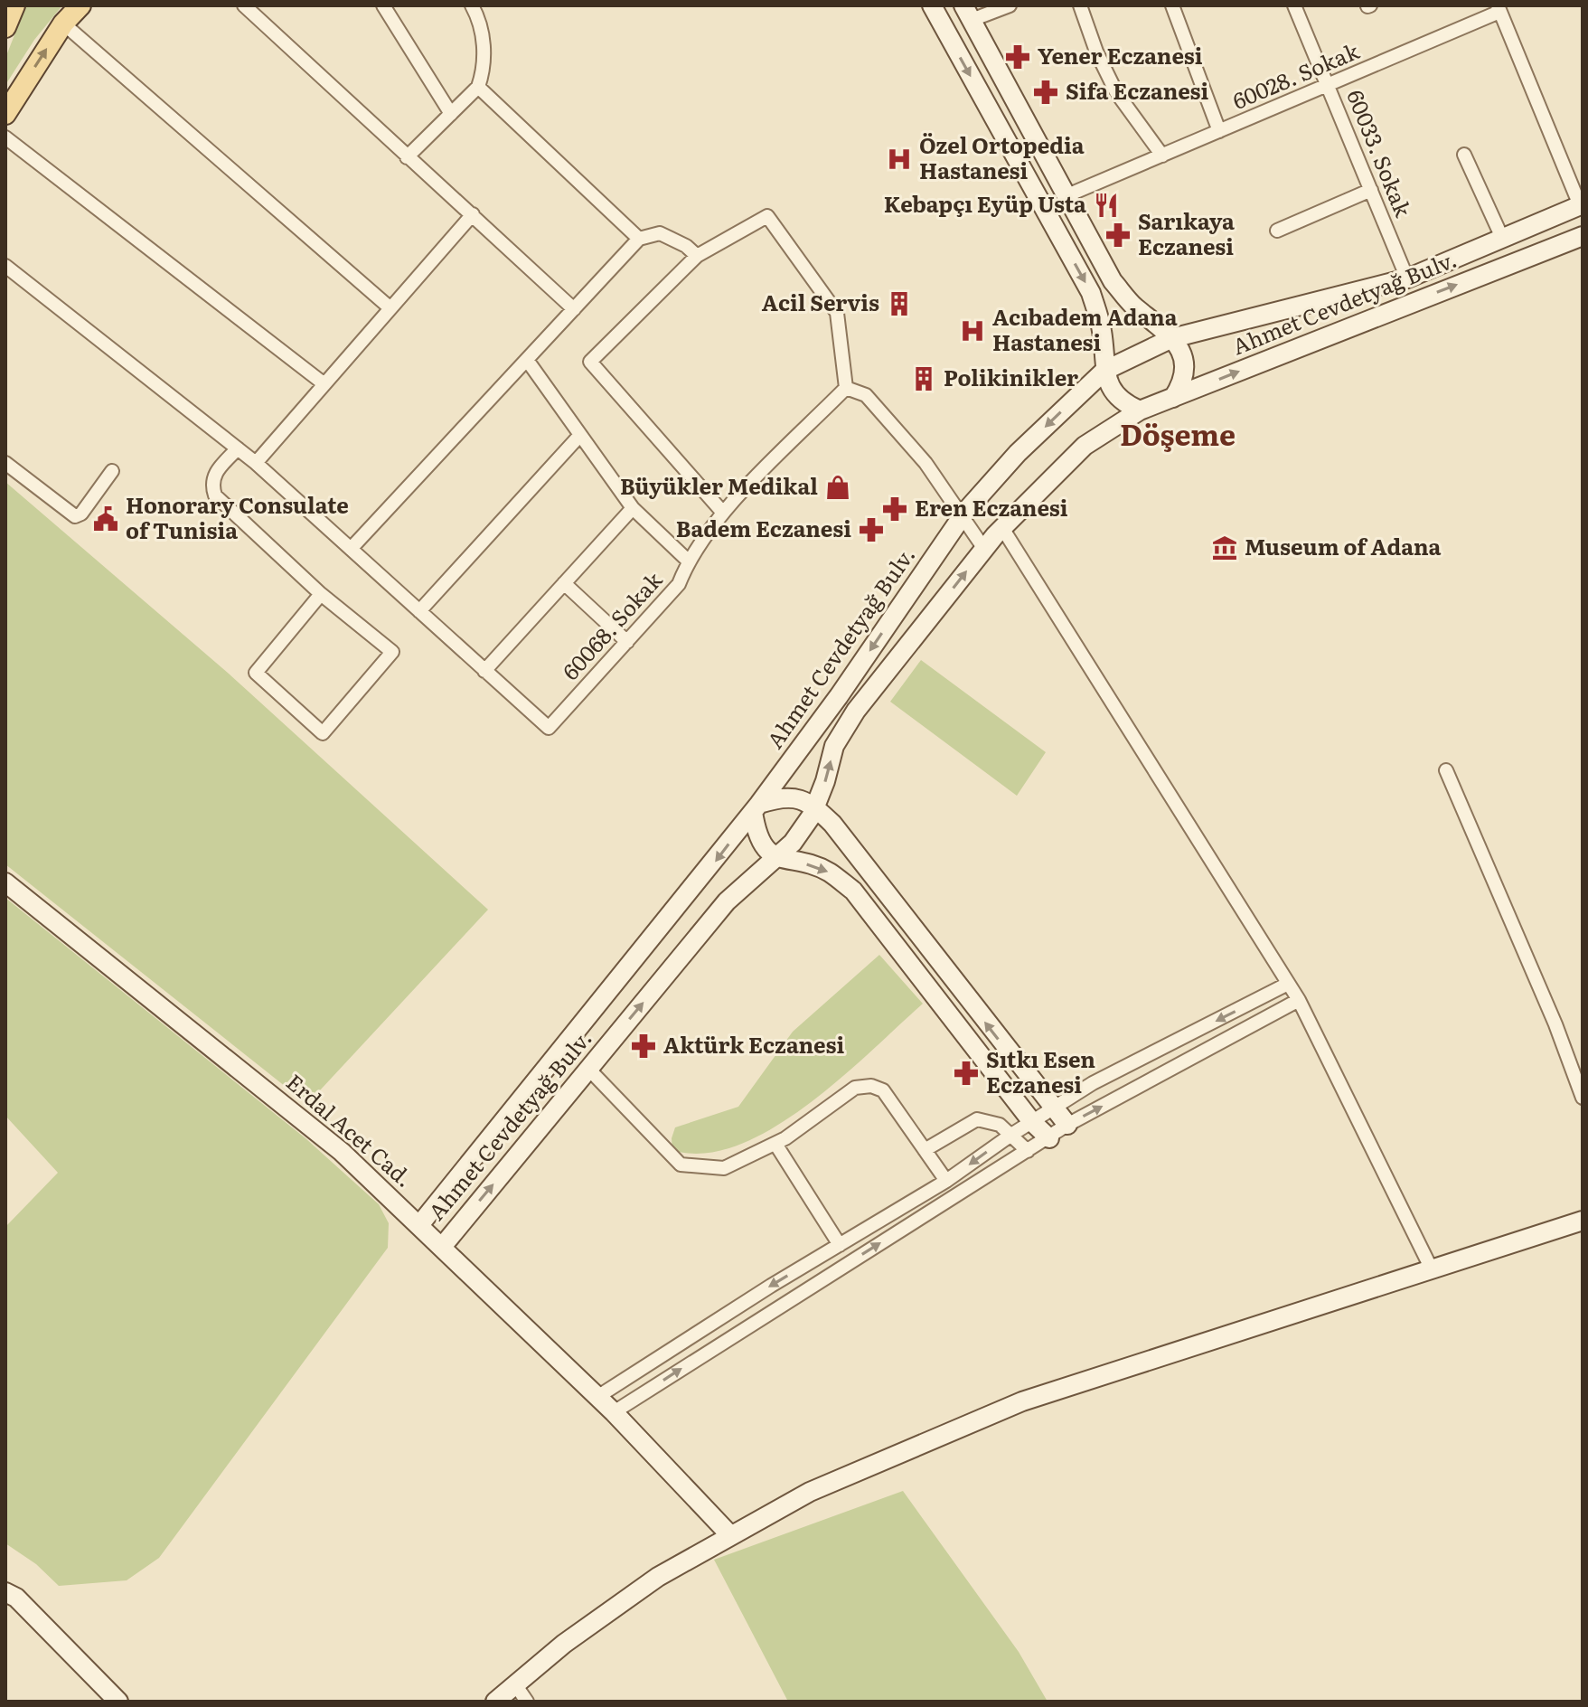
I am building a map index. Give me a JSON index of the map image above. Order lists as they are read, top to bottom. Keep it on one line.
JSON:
{"streets":{"street":["60028. Sokak","60033. Sokak","Ahmet Cevdetyağ Bulv.","60068. Sokak","Erdal Acet Cad."]},"crossings":[["60028. Sokak","60033. Sokak"],["60033. Sokak","Ahmet Cevdetyağ Bulv."],["Ahmet Cevdetyağ Bulv.","Erdal Acet Cad."]],"districts":["Döşeme"],"places":{"pharmacy":["Yener Eczanesi","Sifa Eczanesi","Sarıkaya Eczanesi","Eren Eczanesi","Badem Eczanesi","Aktürk Eczanesi","Sıtkı Esen Eczanesi"],"hospital":["Özel Ortopedia Hastanesi","Acıbadem Adana Hastanesi"],"restaurant":["Kebapçı Eyüp Usta"],"building":["Acil Servis","Polikinikler"],"shop":["Büyükler Medikal"],"public building":["Honorary Consulate of Tunisia"],"museum":["Museum of Adana"]}}
